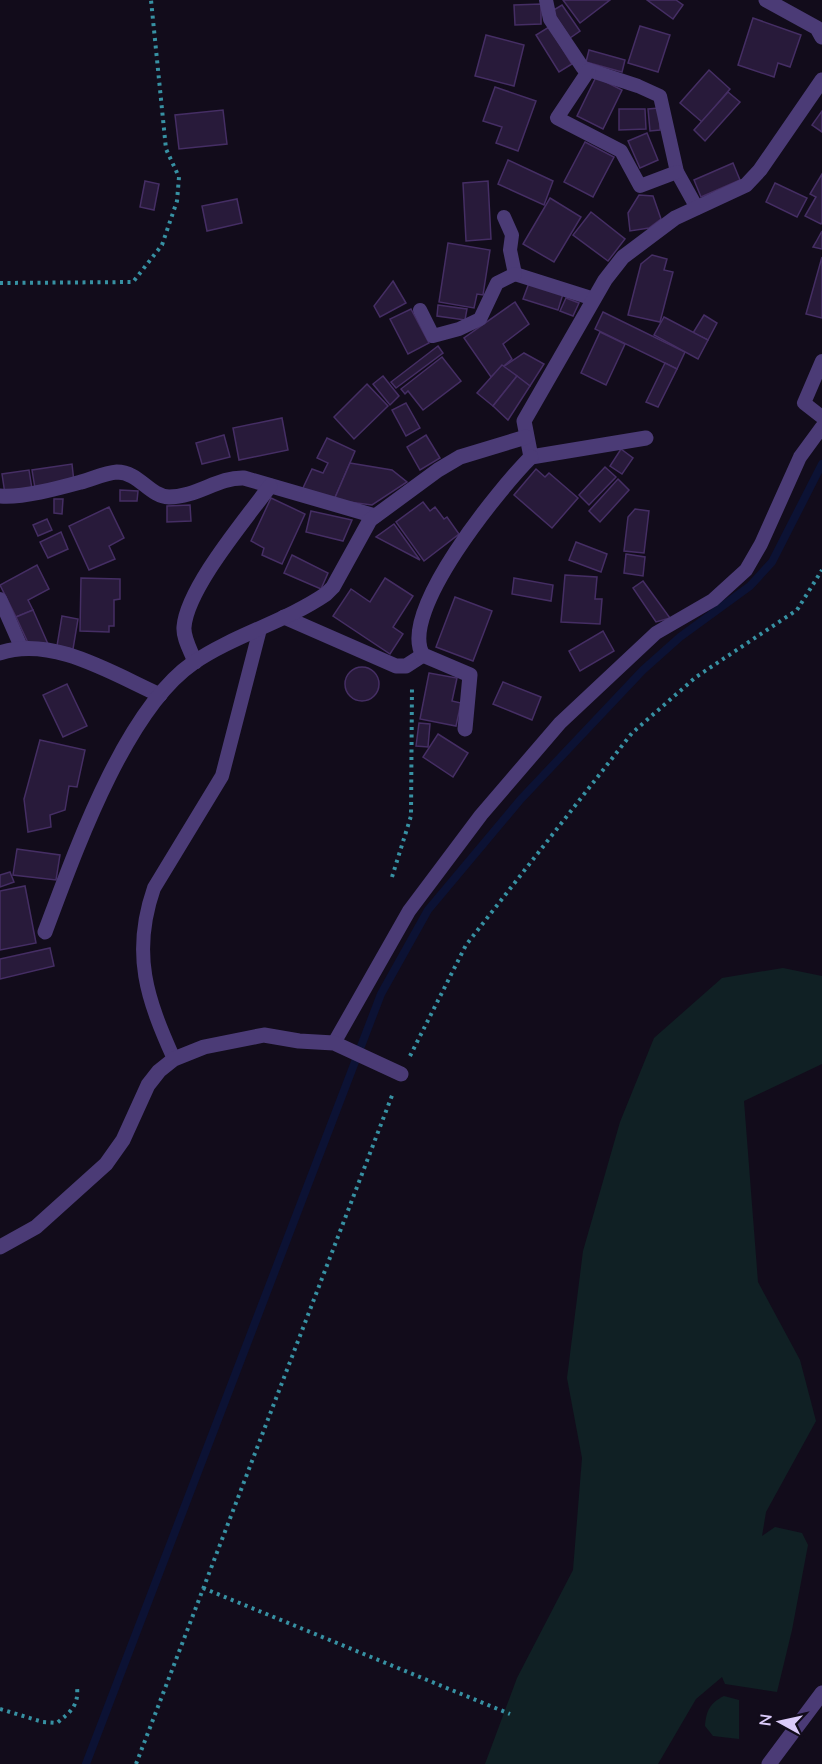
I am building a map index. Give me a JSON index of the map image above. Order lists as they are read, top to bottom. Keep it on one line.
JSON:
{"north":"left"}
